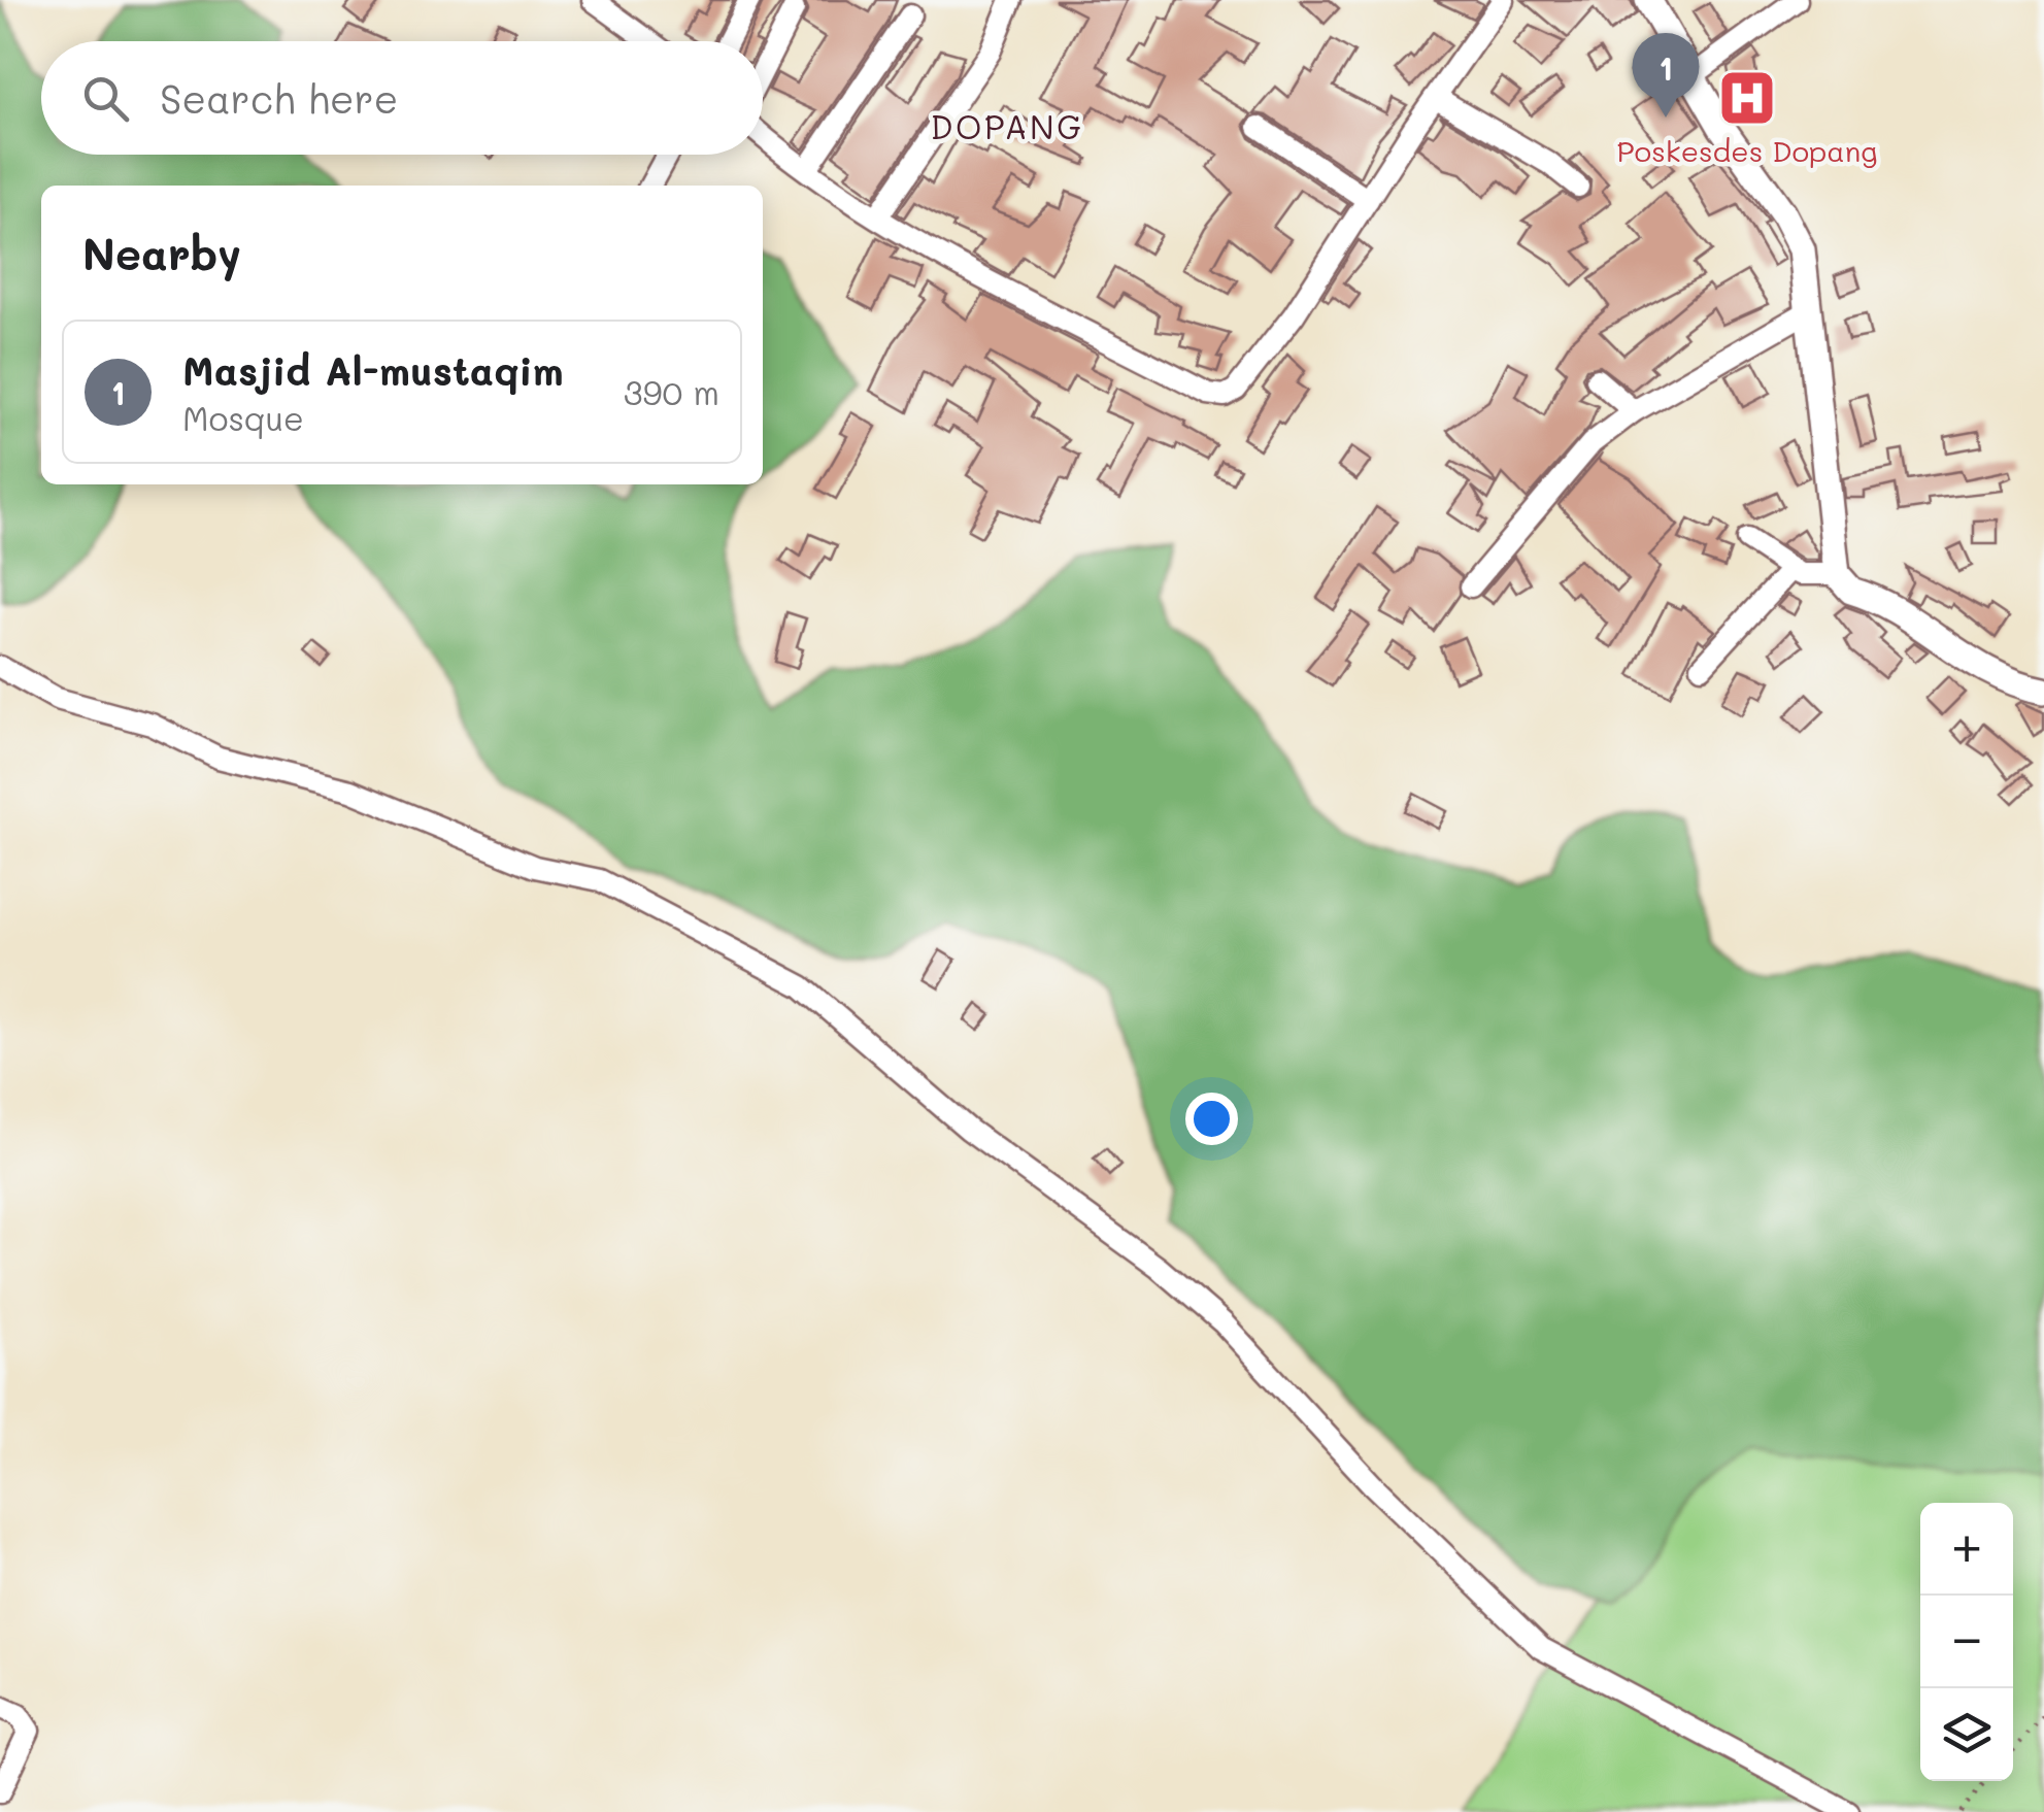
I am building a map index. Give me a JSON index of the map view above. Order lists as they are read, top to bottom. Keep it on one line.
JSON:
{"districts":["DOPANG"],"places":{"hospital":["Poskesdes Dopang"]},"page":{"pins":"1","search":"Search here","heading":"Nearby","list":[{"mark":"1","name":"Masjid Al-mustaqim","note":"Mosque","value":"390 m"}],"map_buttons":["+","−"]}}
